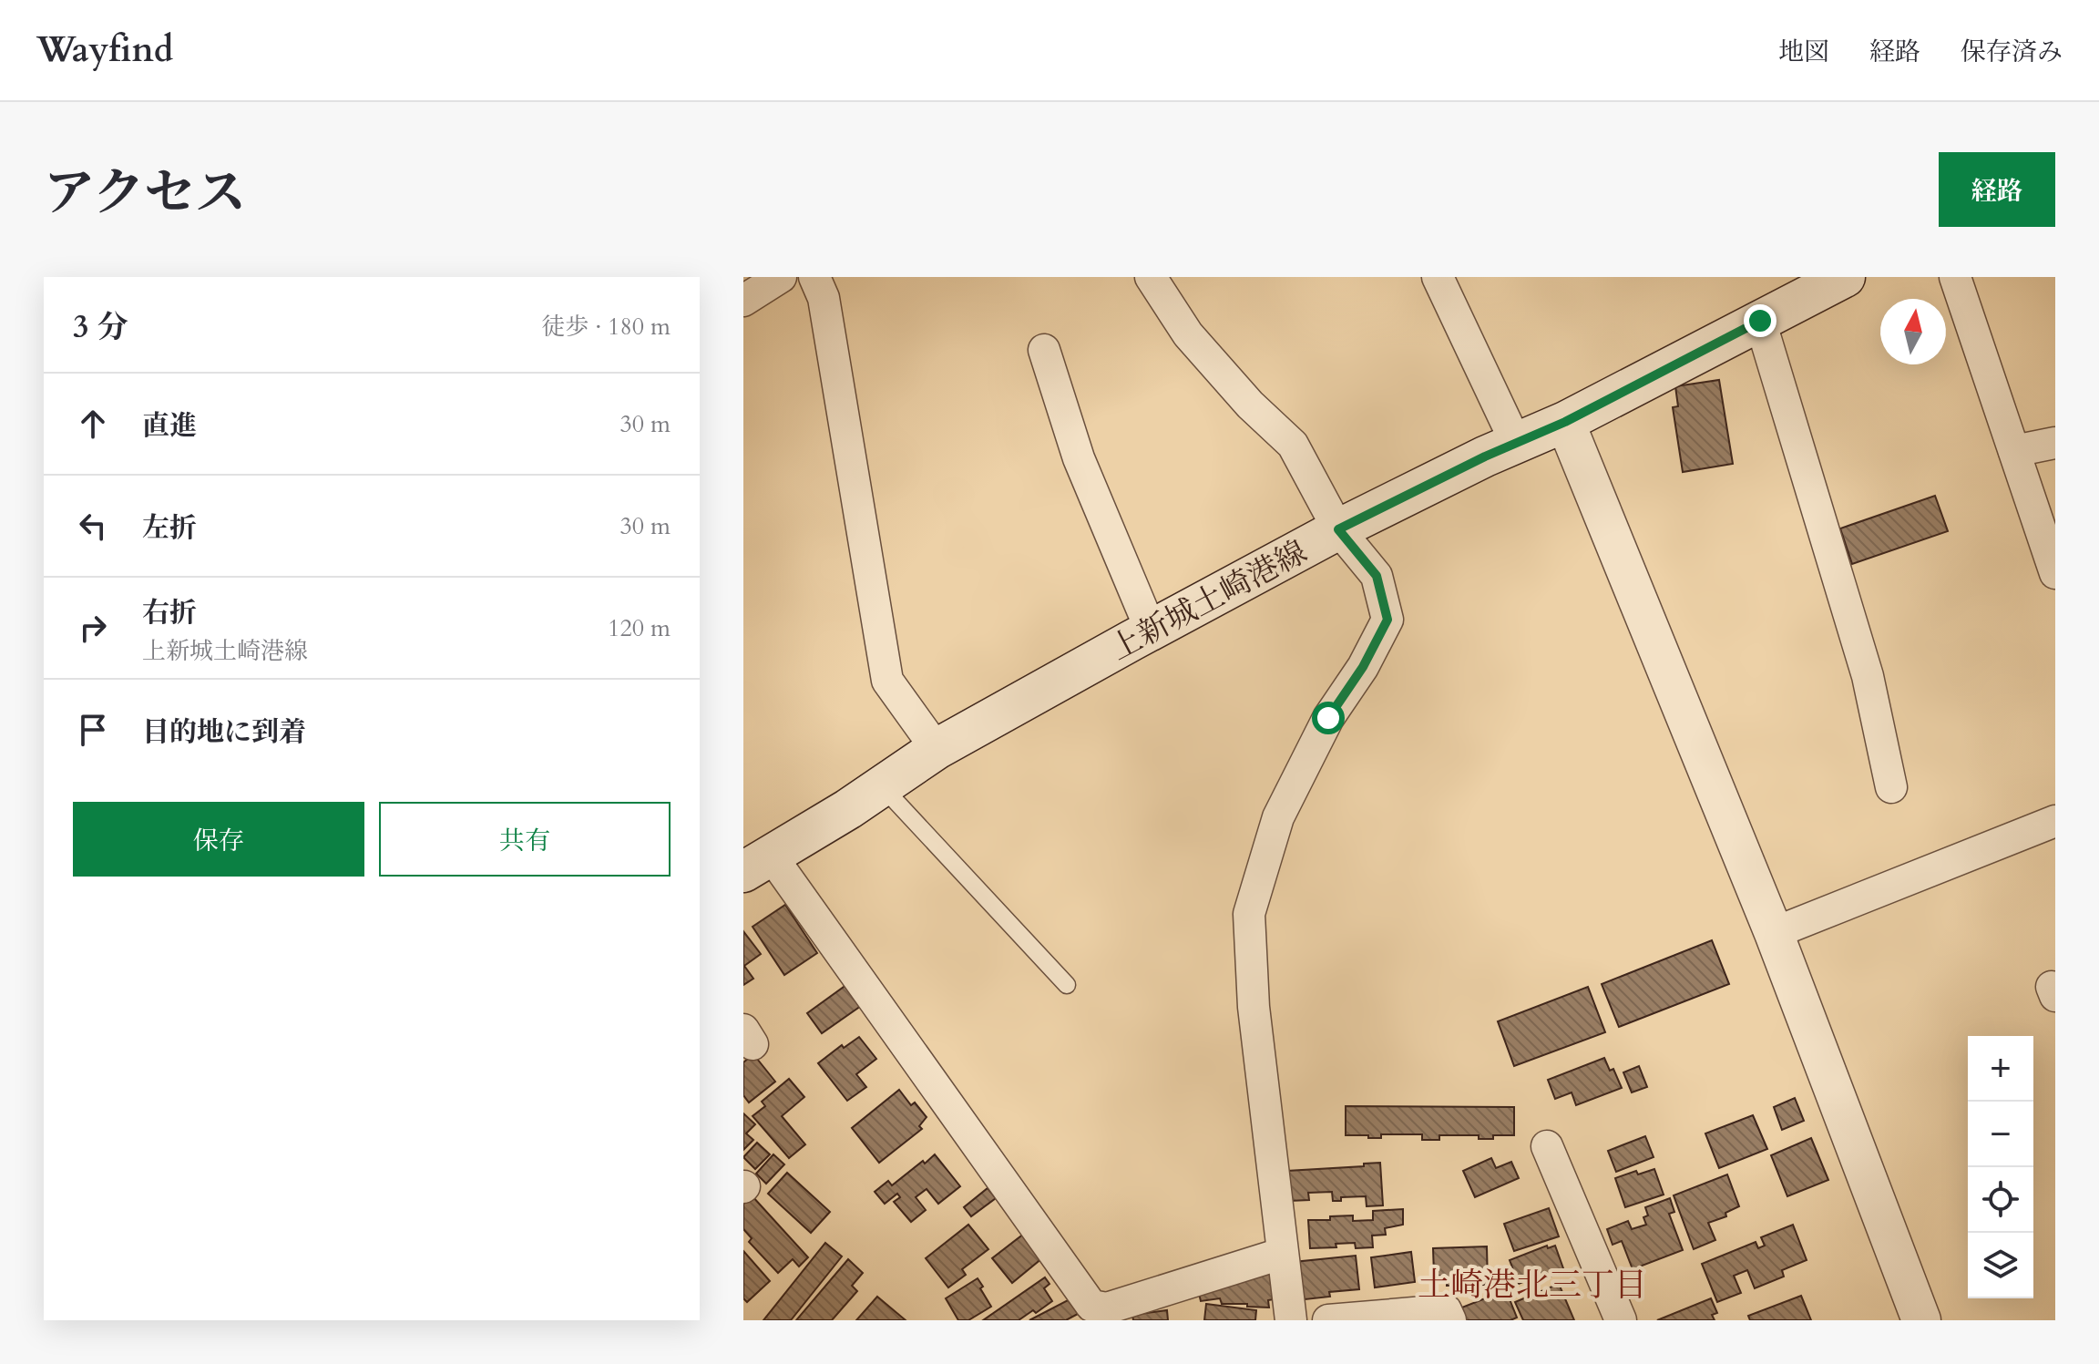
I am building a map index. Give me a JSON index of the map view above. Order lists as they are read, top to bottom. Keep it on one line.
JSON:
{"streets":{"main road":["上新城土崎港線"]},"districts":["土崎港北三丁目"],"north":"top","page":{"header":"Wayfind","nav":["地図","経路","保存済み"],"title":"アクセス","buttons":["経路",["保存","共有"]],"heading":["3 分","徒歩 · 180 m"],"list":[["直進","30 m"],["左折","30 m"],["右折","上新城土崎港線","120 m"],"目的地に到着"],"map_buttons":["+","−"]}}
